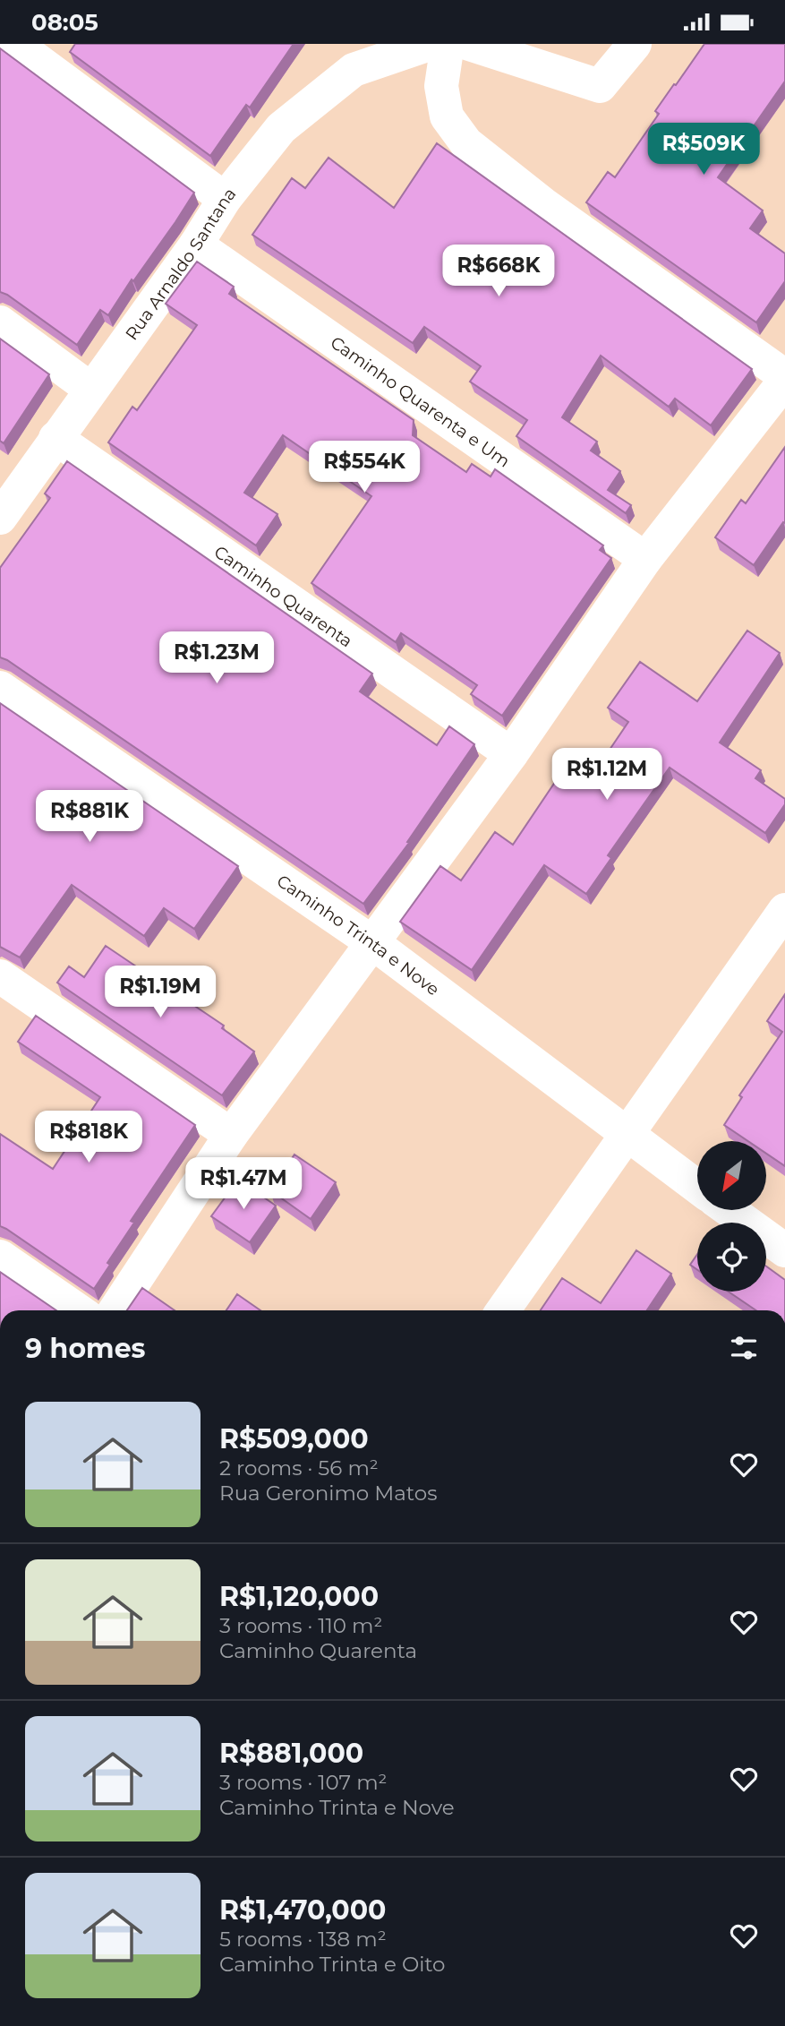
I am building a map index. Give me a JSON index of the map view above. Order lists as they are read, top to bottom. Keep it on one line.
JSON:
{"streets":{"street":["Rua Arnaldo Santana","Caminho Quarenta e Um","Caminho Quarenta","Caminho Trinta e Nove"]},"crossings":[["Rua Arnaldo Santana","Caminho Quarenta e Um"],["Rua Arnaldo Santana","Caminho Quarenta"]],"north":"bottom left","page":{"status":"08:05","price":["R$509K","R$668K","R$554K","R$1.23M","R$1.12M","R$881K","R$1.19M","R$818K","R$1.47M"],"heading":"9 homes","list":[{"name":"R$509,000","note":"2 rooms · 56 m² · Rua Geronimo Matos"},{"name":"R$1,120,000","note":"3 rooms · 110 m² · Caminho Quarenta"},{"name":"R$881,000","note":"3 rooms · 107 m² · Caminho Trinta e Nove"},{"name":"R$1,470,000","note":"5 rooms · 138 m² · Caminho Trinta e Oito"}]}}
